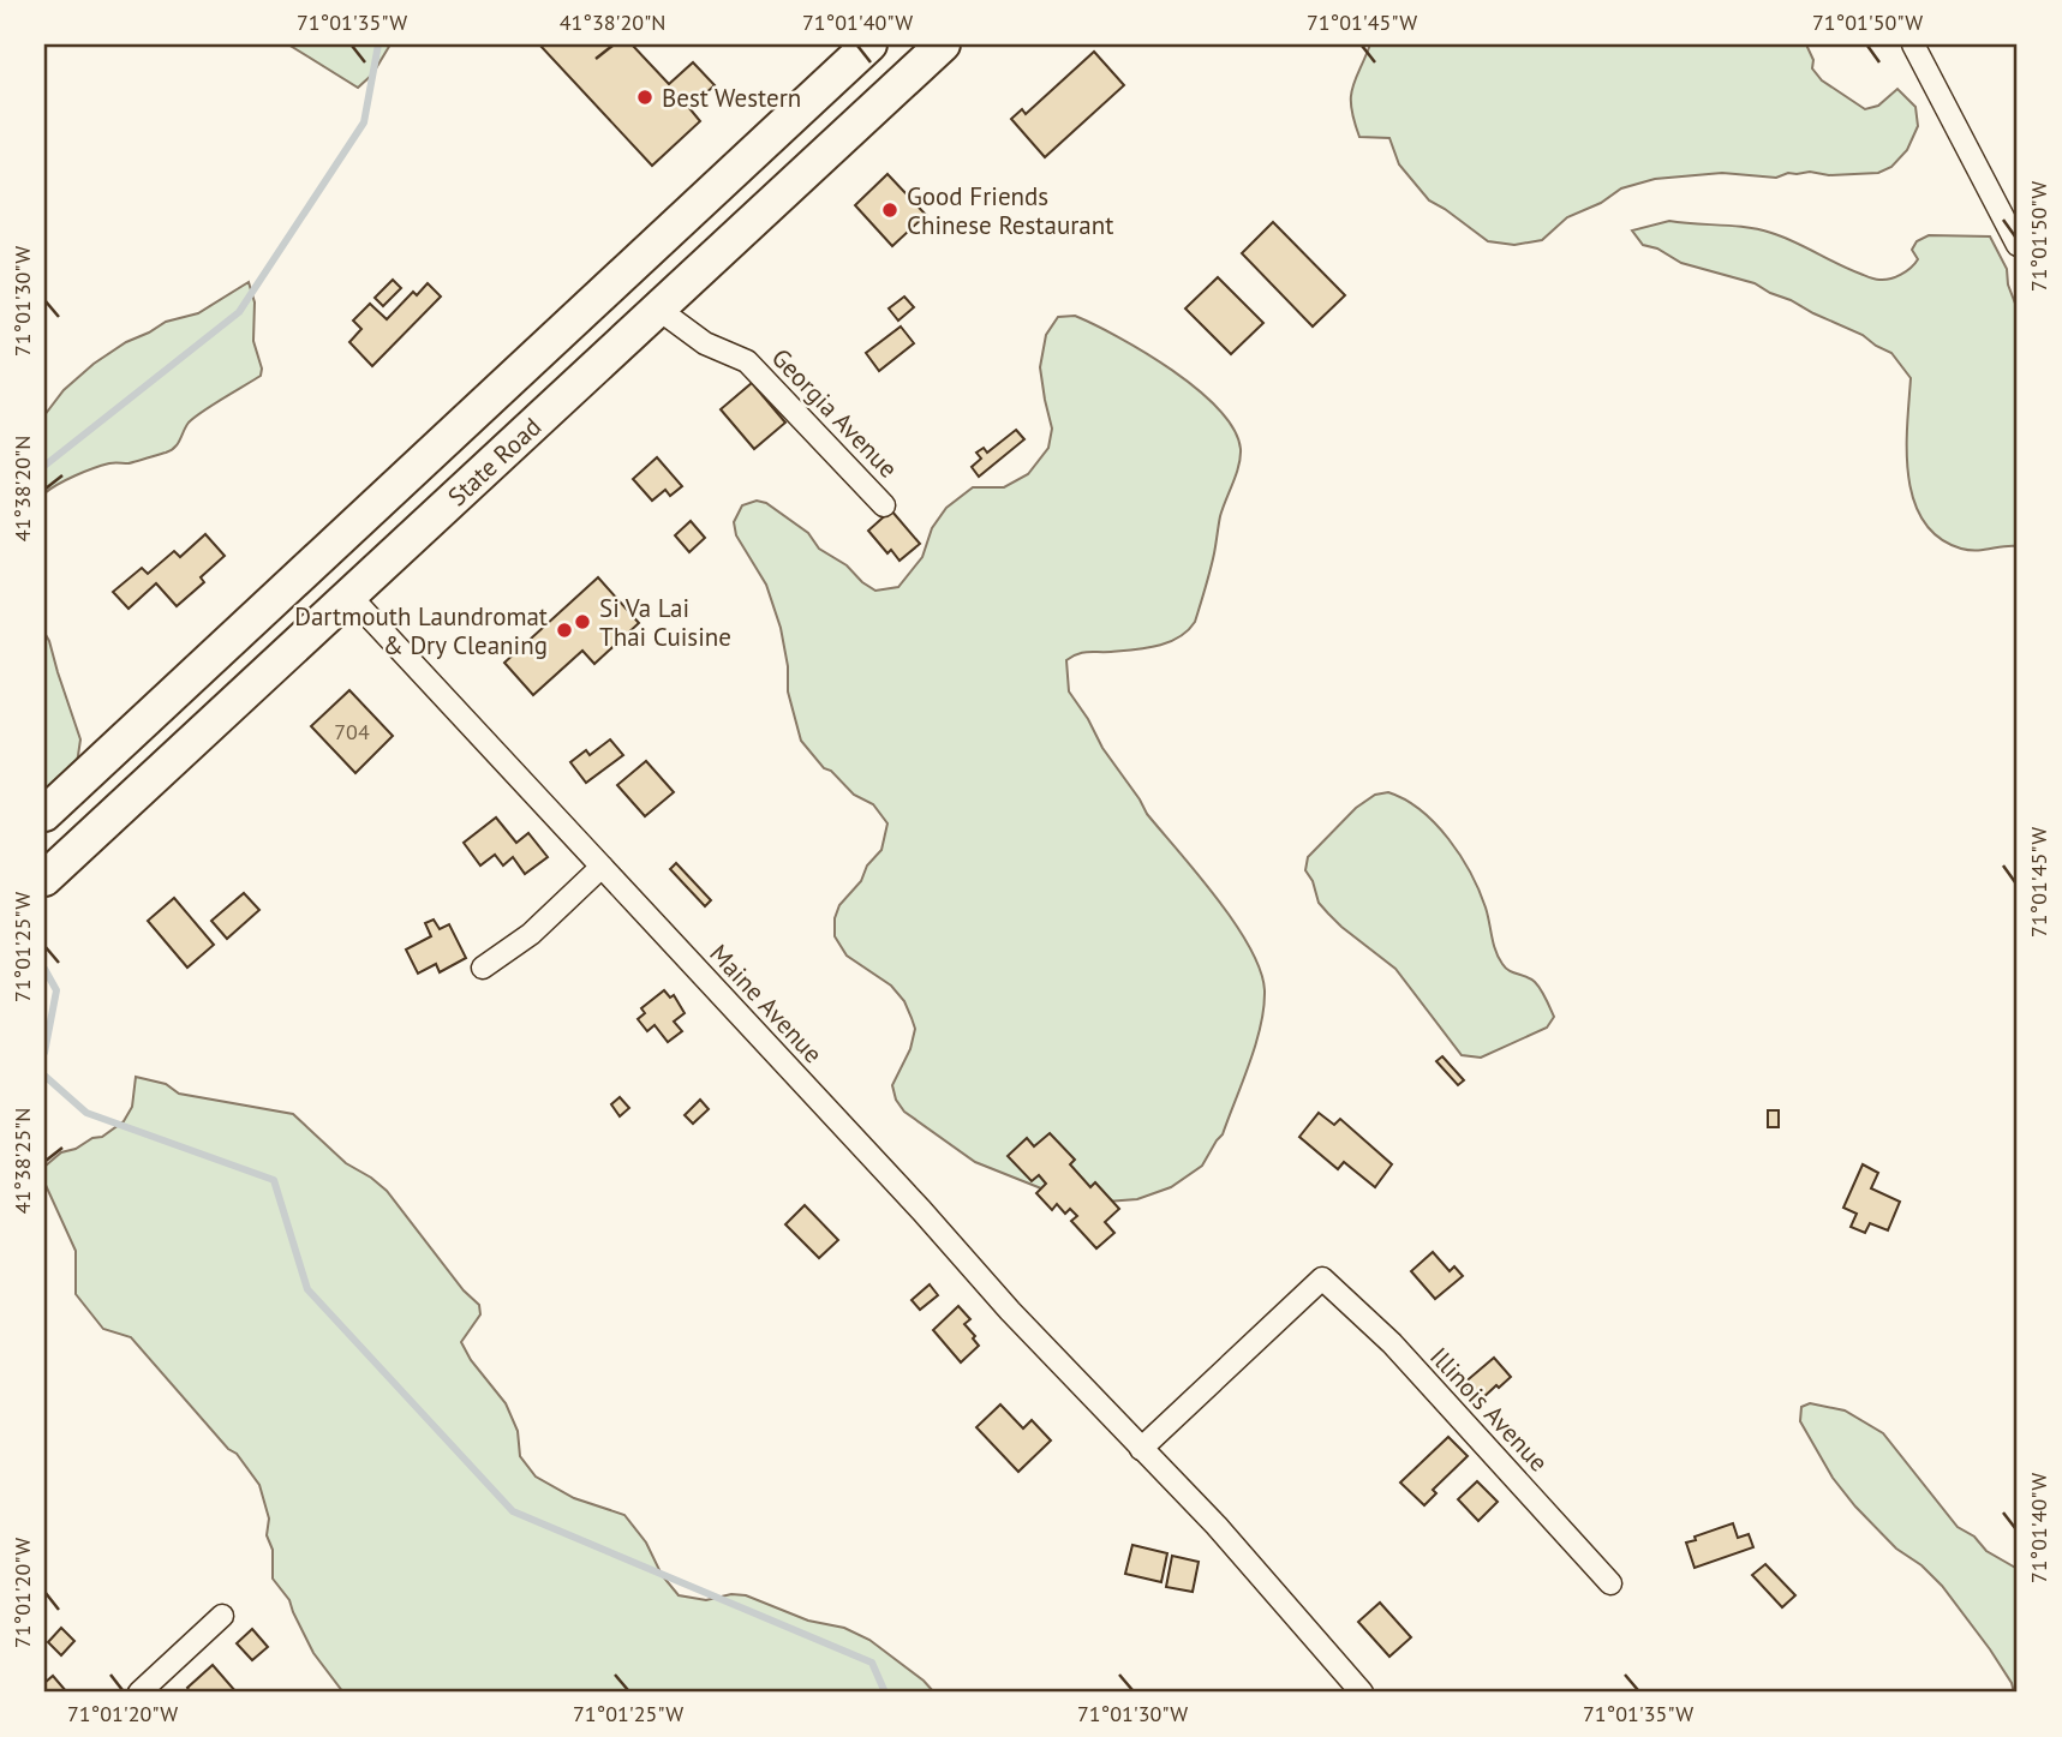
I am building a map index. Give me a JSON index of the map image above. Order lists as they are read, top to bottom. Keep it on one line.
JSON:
{"streets":{"main road":["State Road"],"street":["Georgia Avenue","Maine Avenue","Illinois Avenue"]},"crossings":[["Georgia Avenue","State Road"],["State Road","Maine Avenue"],["Maine Avenue","Illinois Avenue"]],"places":["Best Western","Good Friends Chinese Restaurant","Si Va Lai Thai Cuisine","Dartmouth Laundromat & Dry Cleaning"],"house_numbers":["704"],"coordinates":["71°01'35\"W","41°38'20\"N","71°01'40\"W","71°01'45\"W","71°01'50\"W","71°01'30\"W","71°01'25\"W","41°38'25\"N","71°01'20\"W"]}
